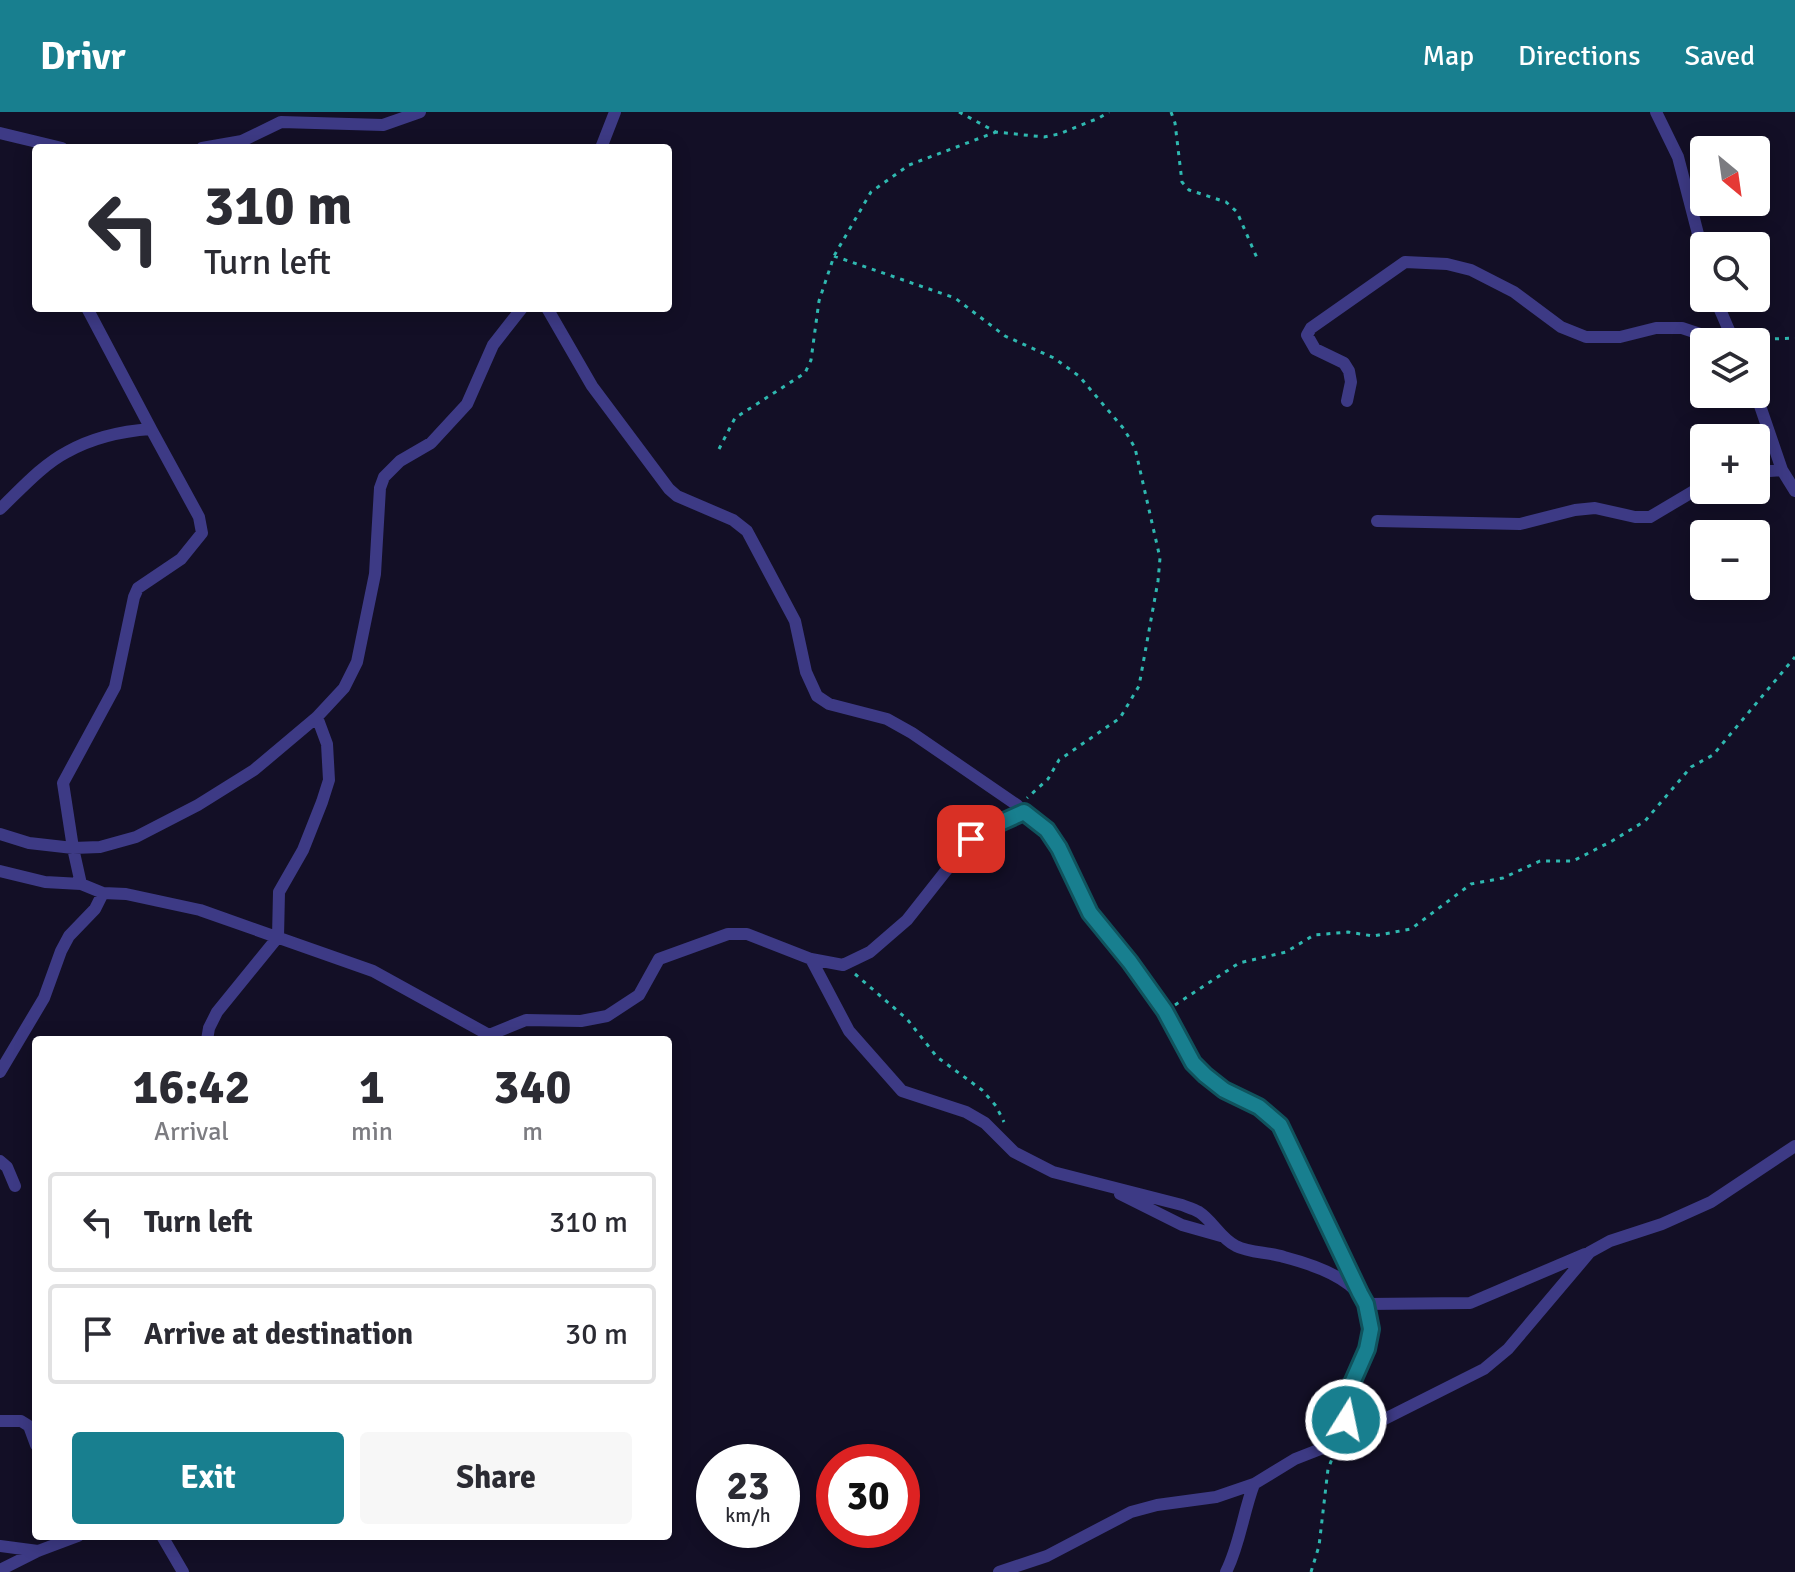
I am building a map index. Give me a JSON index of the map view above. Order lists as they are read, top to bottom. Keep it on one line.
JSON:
{"north":"bottom right","page":{"header":"Drivr","nav":["Map","Directions","Saved"],"map_buttons":["+","−"],"turn":["310 m","Turn left"],"eta":["16:42","Arrival","1","min","340","m"],"list":[{"name":"Turn left","value":"310 m"},{"name":"Arrive at destination","value":"30 m"}],"buttons":["Exit","Share"],"speed":"23 km/h","limit":"30"}}
